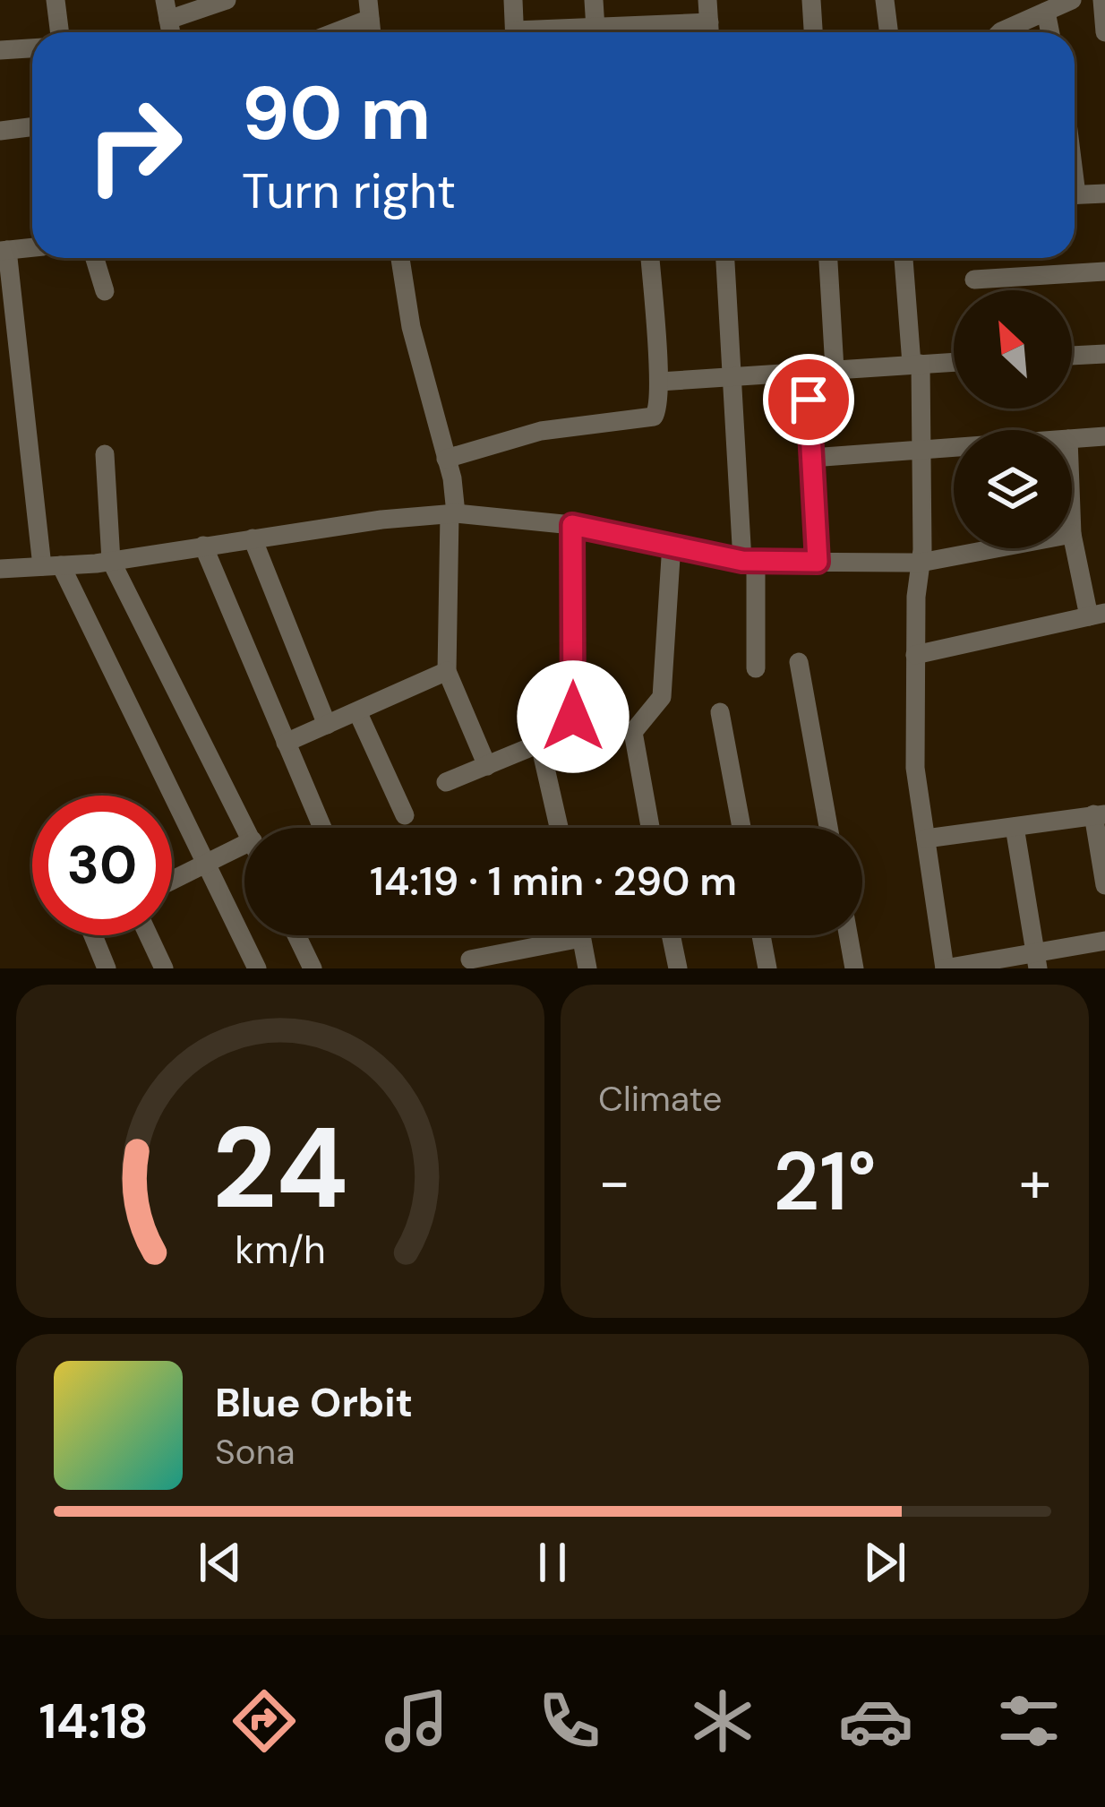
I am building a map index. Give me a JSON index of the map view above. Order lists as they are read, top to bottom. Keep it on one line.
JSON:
{"north":"top left","page":{"turn":["90 m","Turn right"],"limit":"30","trip":"14:19 · 1 min · 290 m","tile":"Climate","heat":["−","21°","+"],"song":["Blue Orbit","Sona"],"tabs":"14:18","gauge":["24","km/h"]}}
